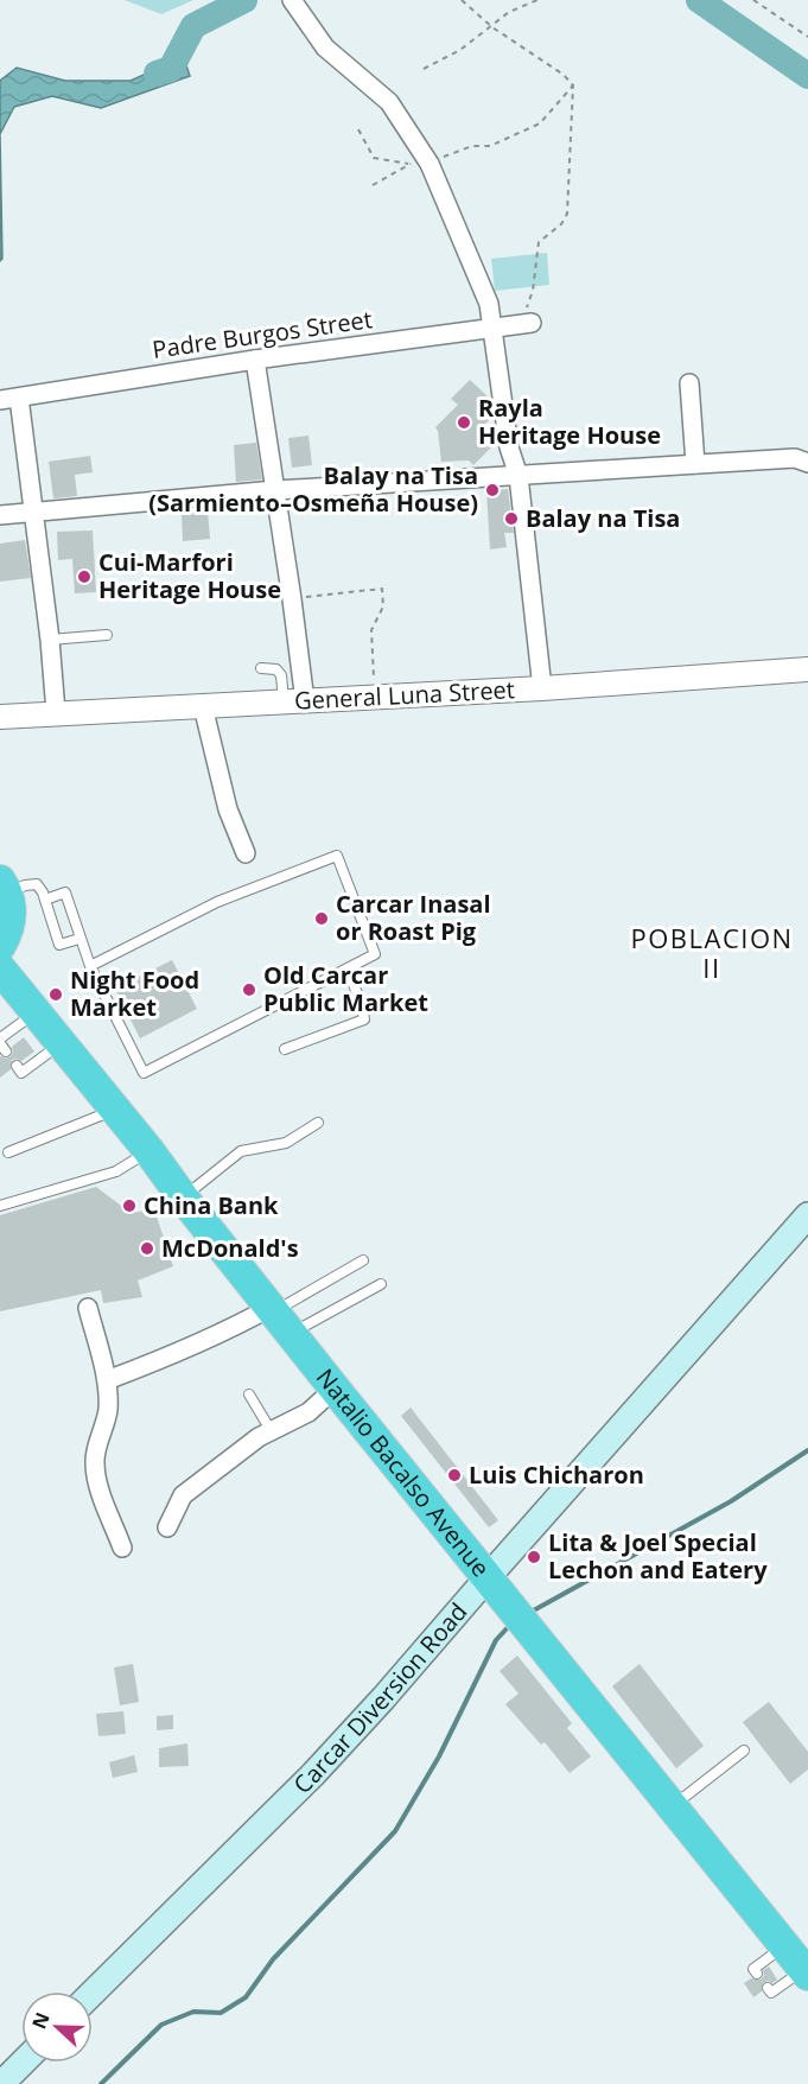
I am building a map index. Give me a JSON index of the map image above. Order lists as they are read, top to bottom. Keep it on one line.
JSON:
{"streets":{"highway":["Natalio Bacalso Avenue"],"main road":["Carcar Diversion Road"],"street":["Padre Burgos Street","General Luna Street"]},"crossings":[["Natalio Bacalso Avenue","Carcar Diversion Road"]],"districts":["POBLACION II"],"places":["Rayla Heritage House","Balay na Tisa (Sarmiento–Osmeña House)","Balay na Tisa","Cui-Marfori Heritage House","Carcar Inasal or Roast Pig","Old Carcar Public Market","Night Food Market","China Bank","McDonald's","Luis Chicharon","Lita & Joel Special Lechon and Eatery"],"north":"left"}
